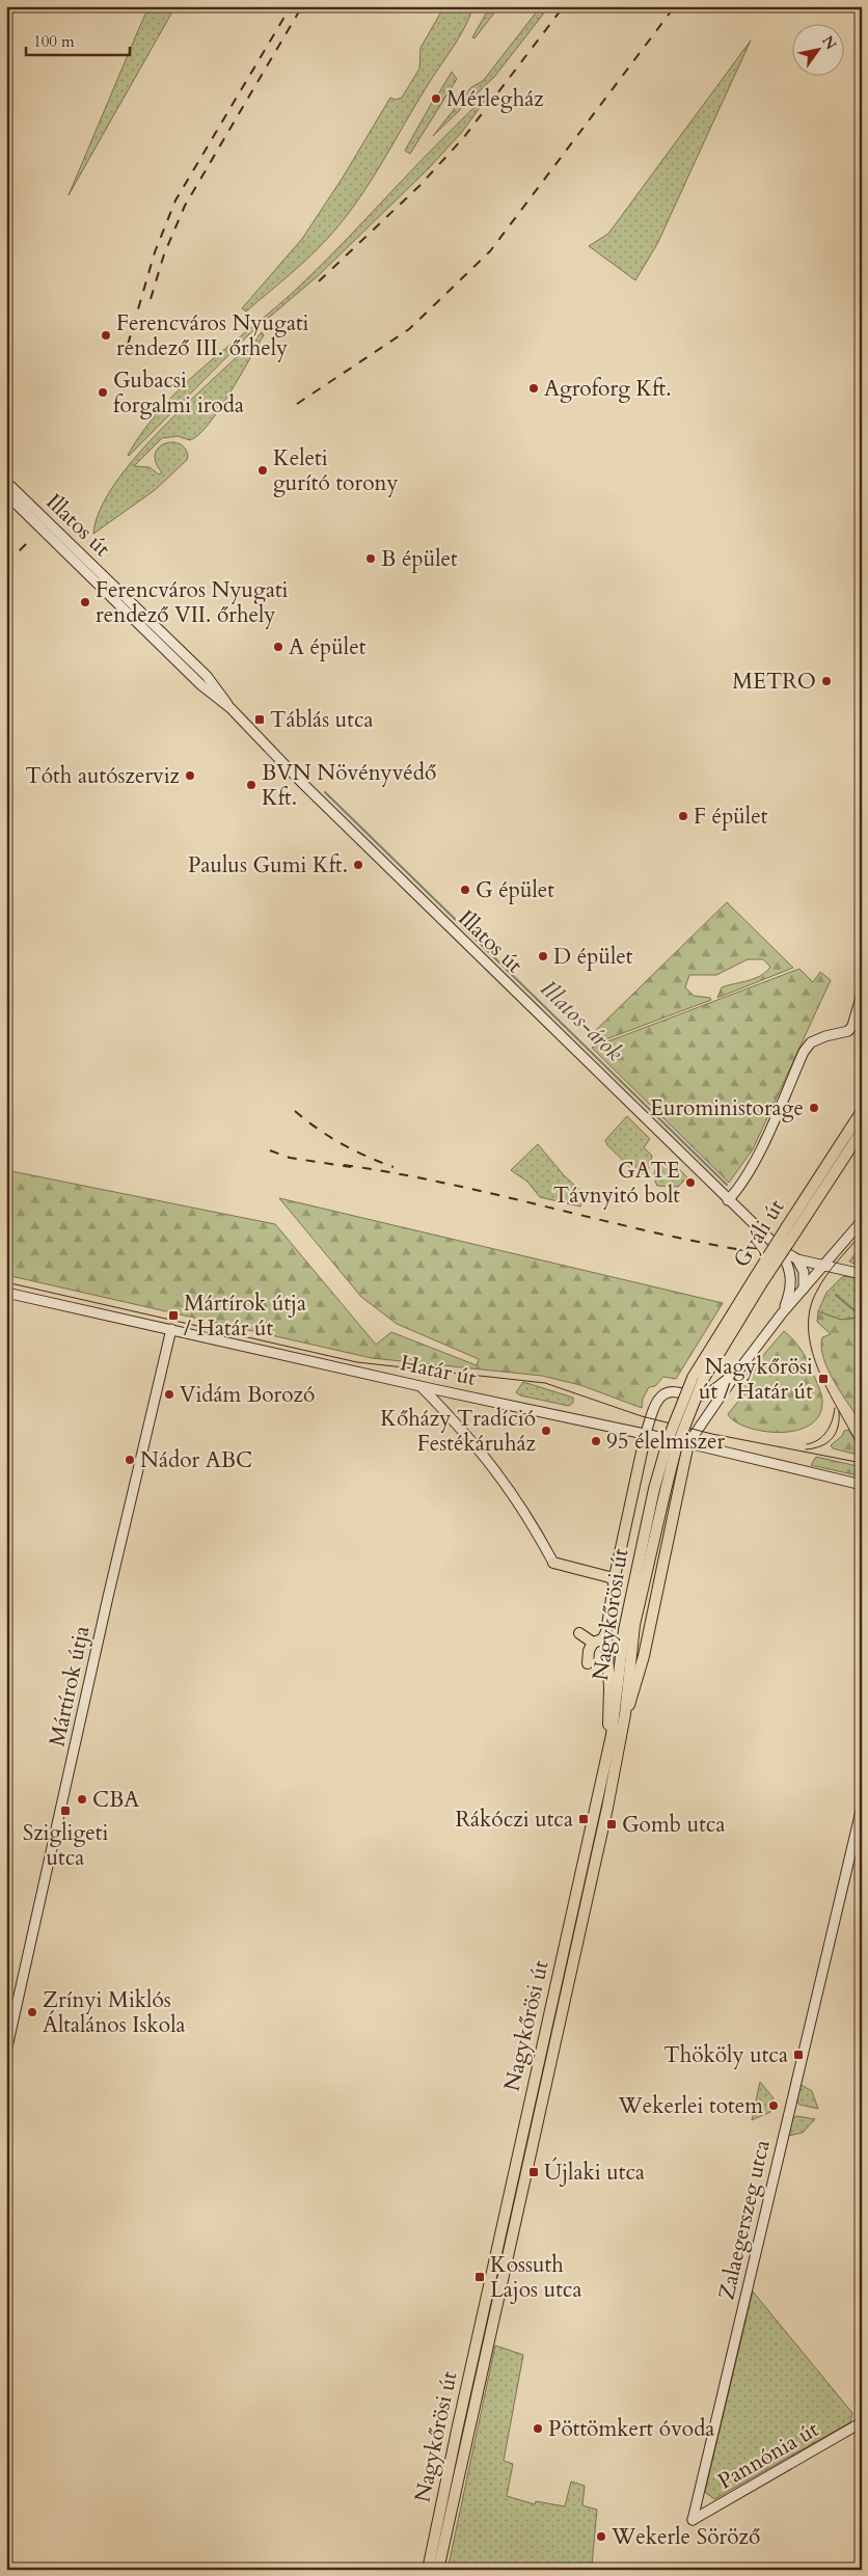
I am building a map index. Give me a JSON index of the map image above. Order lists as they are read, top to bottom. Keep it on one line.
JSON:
{"streets":{"main road":["Gyáli út","Nagykőrösi út"],"street":["Illatos út","Határ út","Mártírok útja","Zalaegerszeg utca","Pannónia út"]},"crossings":[["Illatos út","Gyáli út"],["Gyáli út","Nagykőrösi út"],["Határ út","Mártírok útja"],["Zalaegerszeg utca","Pannónia út"]],"water":["Illatos-árok"],"places":{"other":["Mérlegház","Ferencváros Nyugati rendező III. őrhely","Agroforg Kft.","Gubacsi forgalmi iroda","Keleti gurító torony","B épület","Ferencváros Nyugati rendező VII. őrhely","A épület","METRO","Tóth autószerviz","BVN Növényvédő Kft.","F épület","Paulus Gumi Kft.","G épület","D épület","Euroministorage","GATE Távnyitó bolt","Vidám Borozó","Kőházy Tradíció Festékáruház","95 élelmiszer","Nádor ABC","CBA","Zrínyi Miklós Általános Iskola","Wekerlei totem","Pöttömkert óvoda","Wekerle Söröző"],"transit":["Táblás utca","Mártírok útja / Határ út","Nagykőrösi út / Határ út","Szigligeti utca","Rákóczi utca","Gomb utca","Thököly utca","Újlaki utca","Kossuth Lajos utca"]},"scale_bar":"100 m","north":"top right"}
